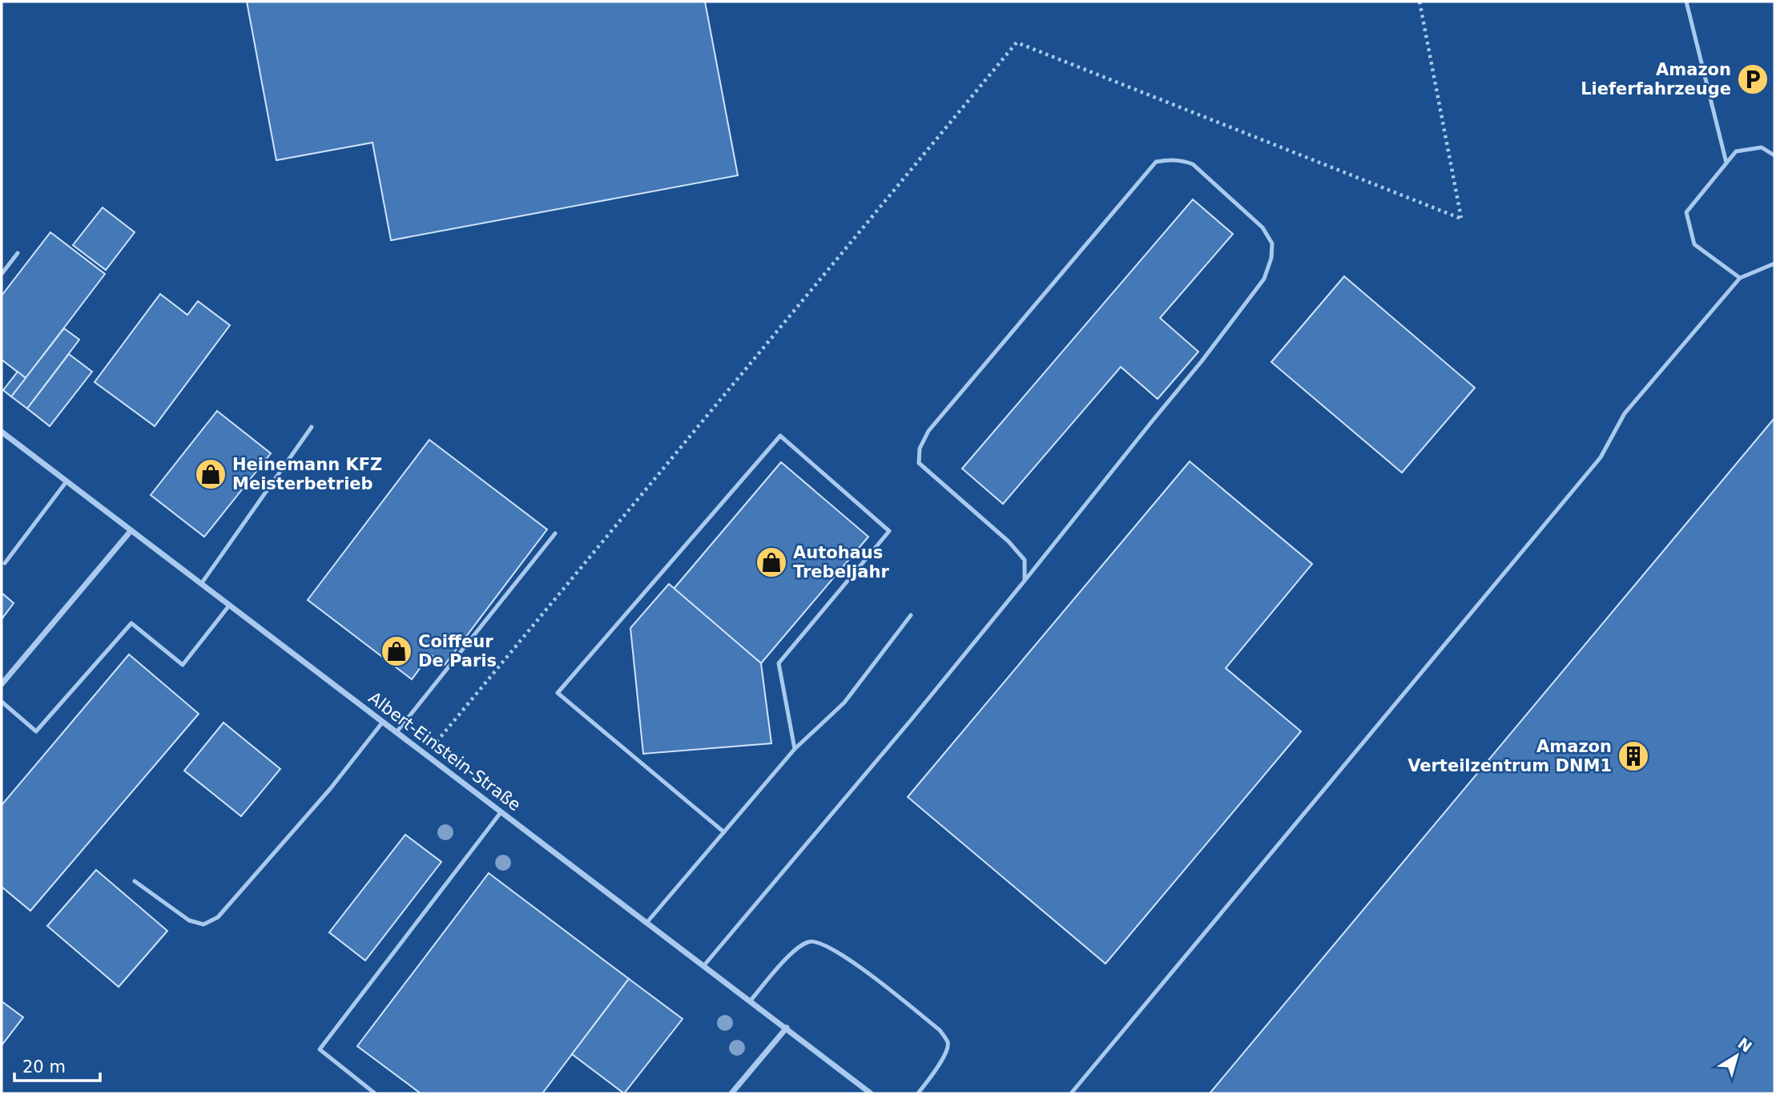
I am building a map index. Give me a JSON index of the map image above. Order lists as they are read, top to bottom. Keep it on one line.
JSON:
{"streets":{"street":["Albert-Einstein-Straße"]},"places":{"parking":["Amazon Lieferfahrzeuge"],"shop":["Heinemann KFZ Meisterbetrieb","Autohaus Trebeljahr","Coiffeur De Paris"],"building":["Amazon Verteilzentrum DNM1"]},"scale_bar":"20 m","north":"top right"}
